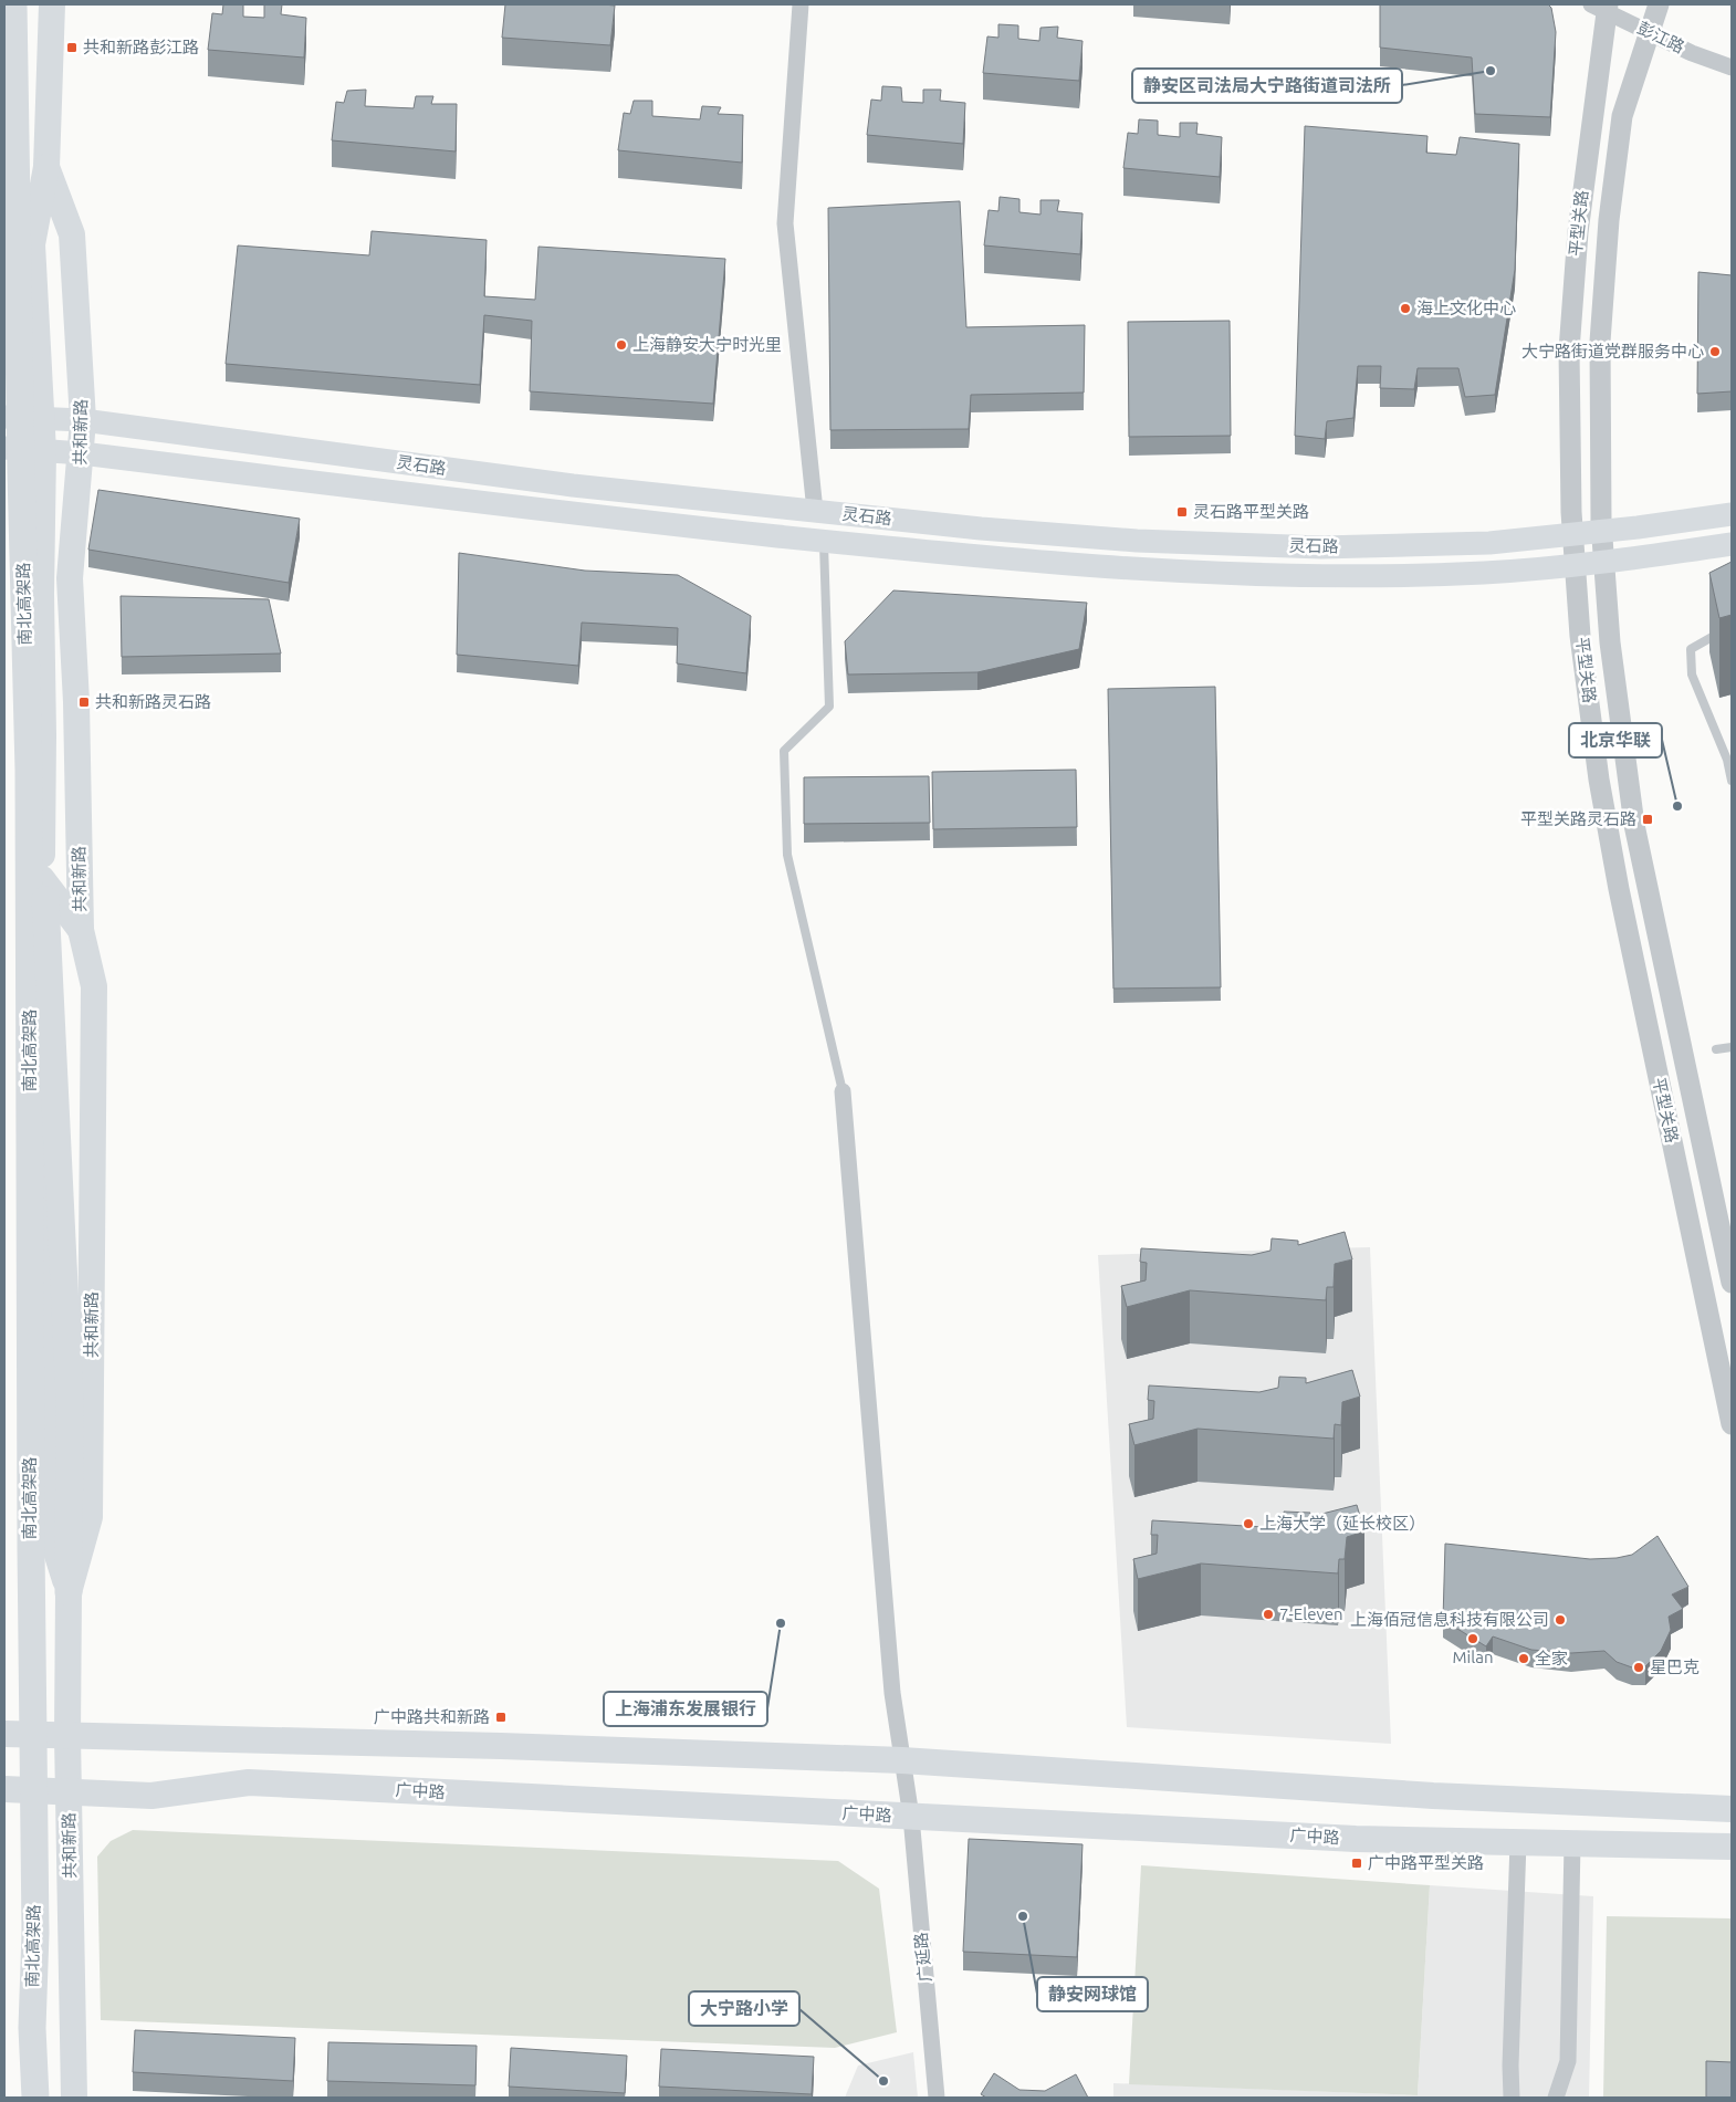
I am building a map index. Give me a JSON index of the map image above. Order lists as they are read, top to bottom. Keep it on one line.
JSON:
{"streets":{"highway":["南北高架路"],"main road":["共和新路","灵石路","广中路"],"street":["彭江路","平型关路","广延路"]},"crossings":[["彭江路","平型关路"],["平型关路","灵石路"],["共和新路","灵石路"],["共和新路","广中路"],["广中路","广延路"]],"places":{"transit":["共和新路彭江路","灵石路平型关路","共和新路灵石路","平型关路灵石路","广中路共和新路","广中路平型关路"],"other":["静安区司法局大宁路街道司法所","海上文化中心","上海静安大宁时光里","大宁路街道党群服务中心","北京华联","上海大学（延长校区）","7-Eleven","上海佰冠信息科技有限公司","上海浦东发展银行","Milan","全家","星巴克","静安网球馆","大宁路小学"]}}
